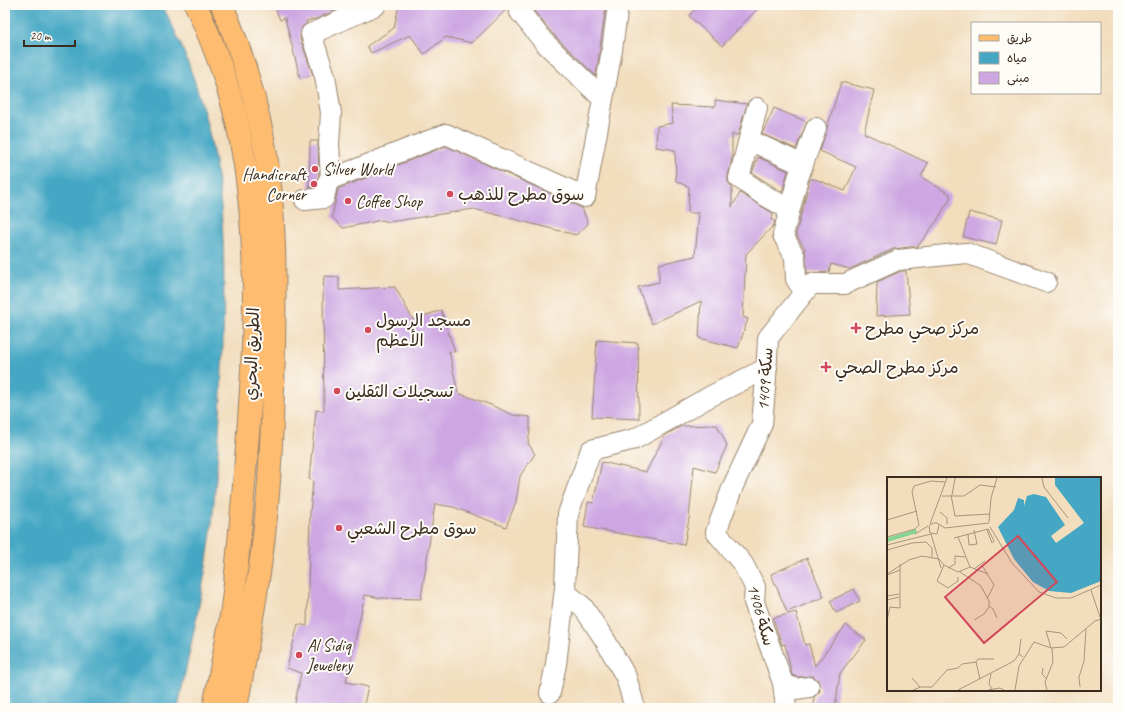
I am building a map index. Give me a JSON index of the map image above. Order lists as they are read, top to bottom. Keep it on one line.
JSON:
{"streets":{"main road":["الطريق البحري"],"street":["1409 سكة","1406 سكة"]},"crossings":[["1409 سكة","1406 سكة"]],"places":{"other":["Silver World","Handicraft Corner","سوق مطرح للذهب","Coffee Shop","مسجد الرسول الأعظم","تسجيلات الثقلين","سوق مطرح الشعبي","Al Sidiq Jewelery"],"health":["مركز صحي مطرح","مركز مطرح الصحي"]},"legend":["طريق","مياه","مبنى"],"scale_bar":"20 m"}
